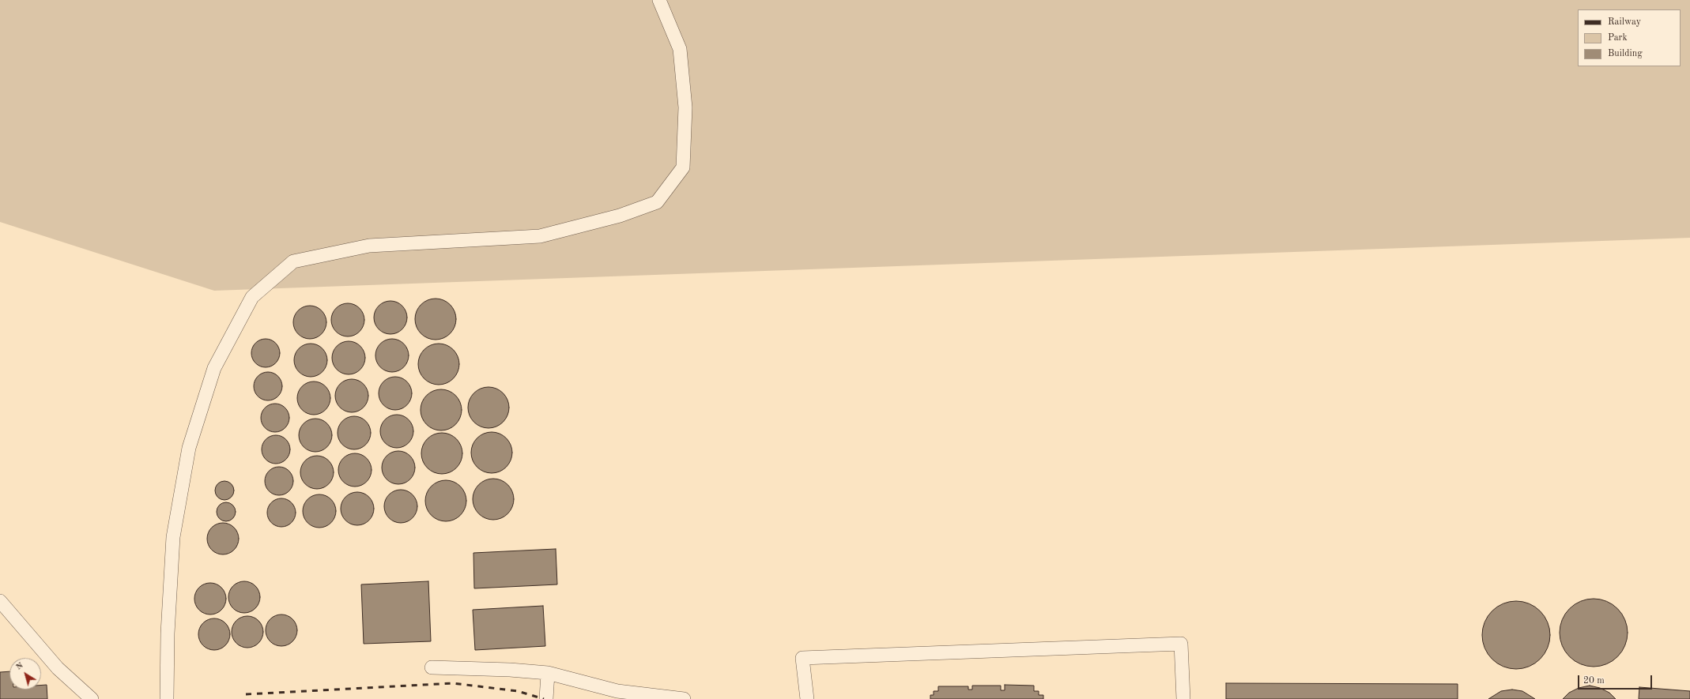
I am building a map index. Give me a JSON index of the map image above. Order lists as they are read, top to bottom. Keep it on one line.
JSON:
{"legend":["Railway","Park","Building"],"scale_bar":"20 m","north":"top left"}
